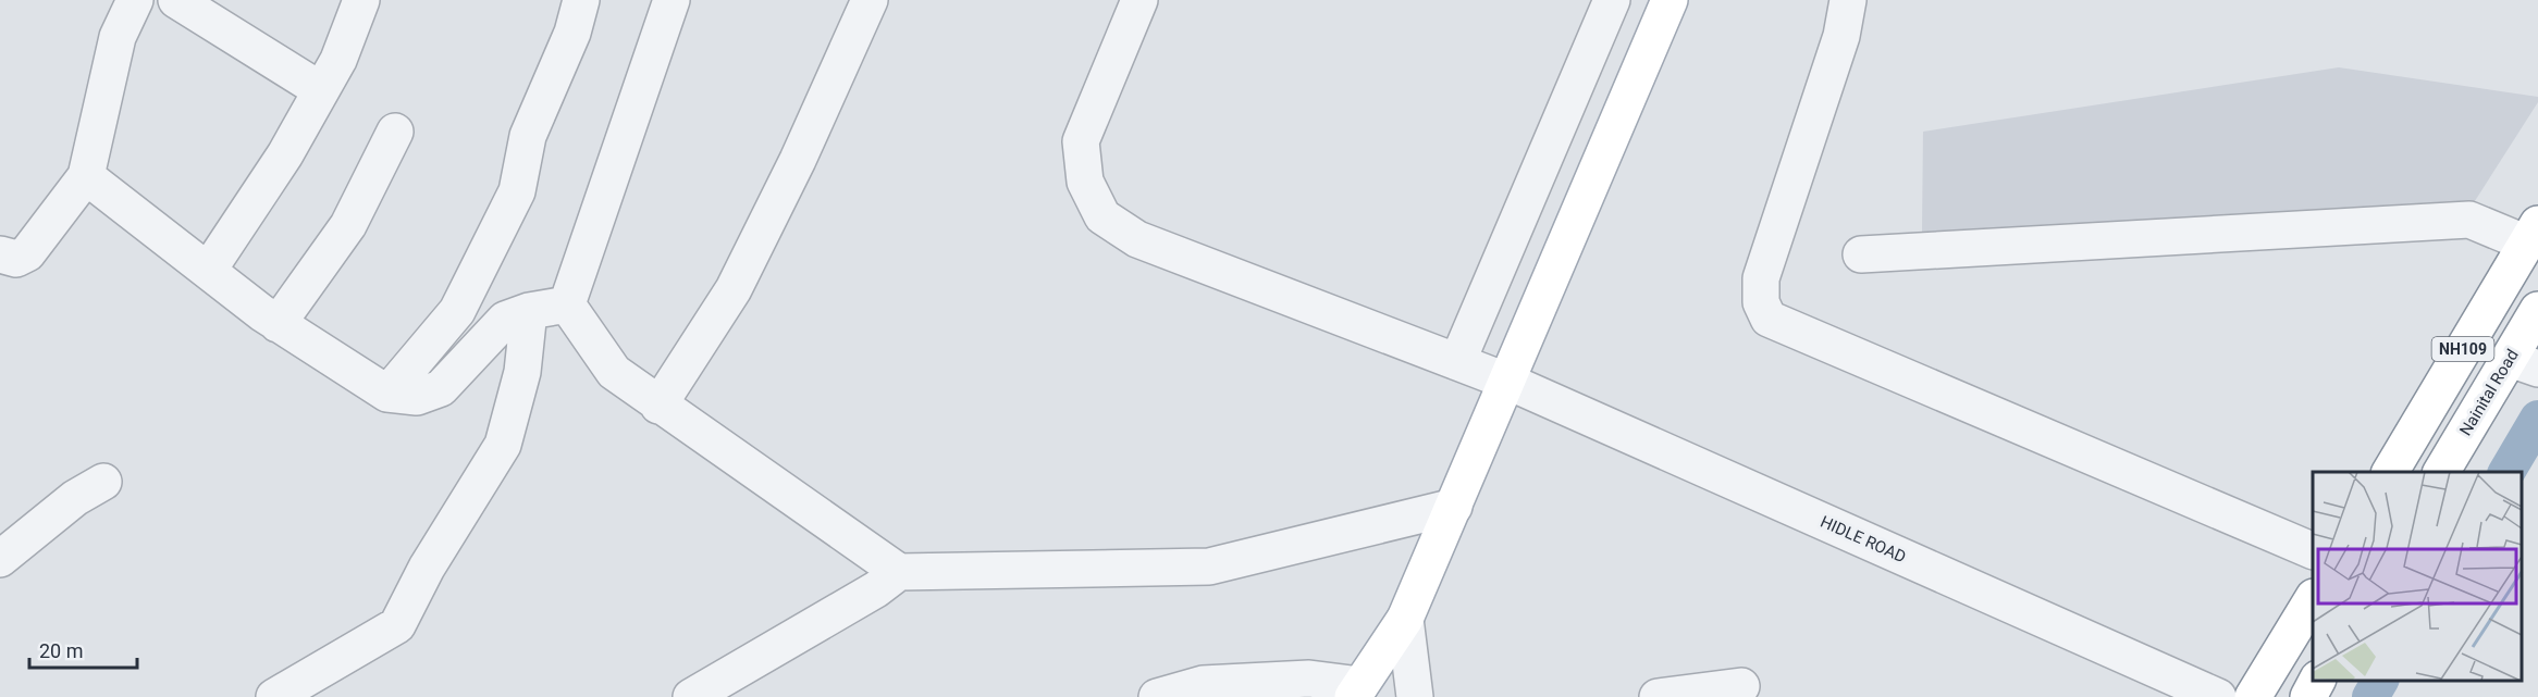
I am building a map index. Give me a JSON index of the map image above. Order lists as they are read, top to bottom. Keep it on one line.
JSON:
{"streets":{"main road":["NH109","Nainital Road"],"street":["HIDLE ROAD"]},"scale_bar":"20 m"}
